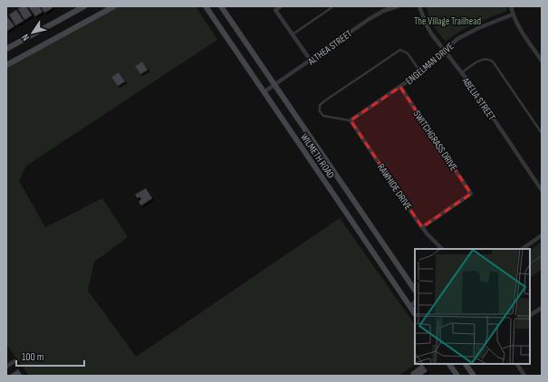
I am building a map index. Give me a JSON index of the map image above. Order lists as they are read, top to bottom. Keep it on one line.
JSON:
{"streets":{"street":["ALTHEA STREET","ENGELMAN DRIVE","ABELIA STREET","SWITCHGRASS DRIVE","WILMETH ROAD","RAWHIDE DRIVE"]},"crossings":[["ALTHEA STREET","WILMETH ROAD"],["ENGELMAN DRIVE","ABELIA STREET"],["ENGELMAN DRIVE","SWITCHGRASS DRIVE"],["ENGELMAN DRIVE","RAWHIDE DRIVE"],["SWITCHGRASS DRIVE","RAWHIDE DRIVE"]],"parks":["The Village Trailhead"],"scale_bar":"100 m","north":"bottom left"}
